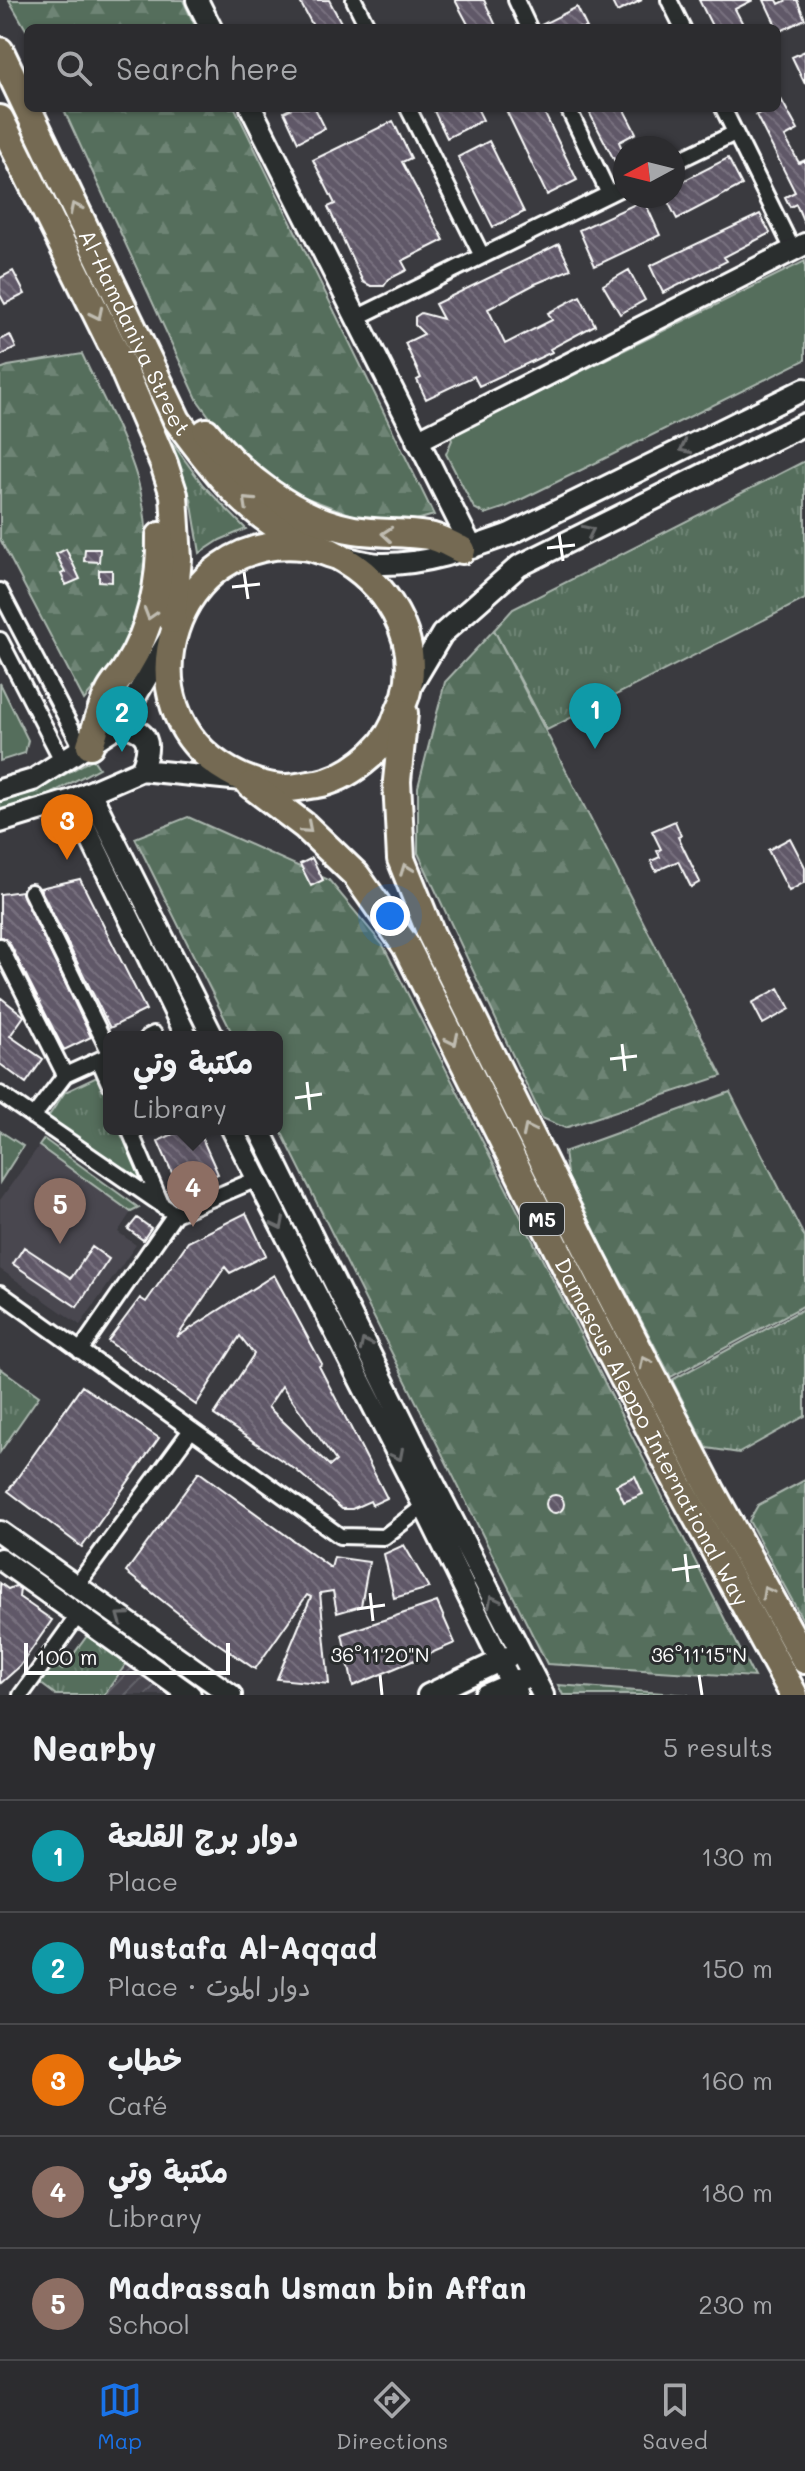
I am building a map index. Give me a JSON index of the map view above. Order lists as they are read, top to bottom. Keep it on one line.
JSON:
{"streets":{"highway":["Al-Hamdaniya Street","M5","Damascus Aleppo International Way"]},"crossings":[["Al-Hamdaniya Street","M5"],["Al-Hamdaniya Street","Damascus Aleppo International Way"],["M5","Damascus Aleppo International Way"]],"scale_bar":"100 m","north":"left","page":{"search":"Search here","pins":["1","2","3","4","5"],"popup":["مكتبة وتي","Library"],"scale":"100 m","heading":["Nearby","5 results"],"list":[{"mark":"1","name":"دوار برج القلعة","note":"Place","value":"130 m"},{"mark":"2","name":"Mustafa Al-Aqqad","note":"Place · دوار الموت","value":"150 m"},{"mark":"3","name":"خطاب","note":"Café","value":"160 m"},{"mark":"4","name":"مكتبة وتي","note":"Library","value":"180 m"},{"mark":"5","name":"Madrassah Usman bin Affan","note":"School","value":"230 m"}],"nav":["Map","Directions","Saved"]},"coordinates":["36°11'20\"N","36°11'15\"N"]}
